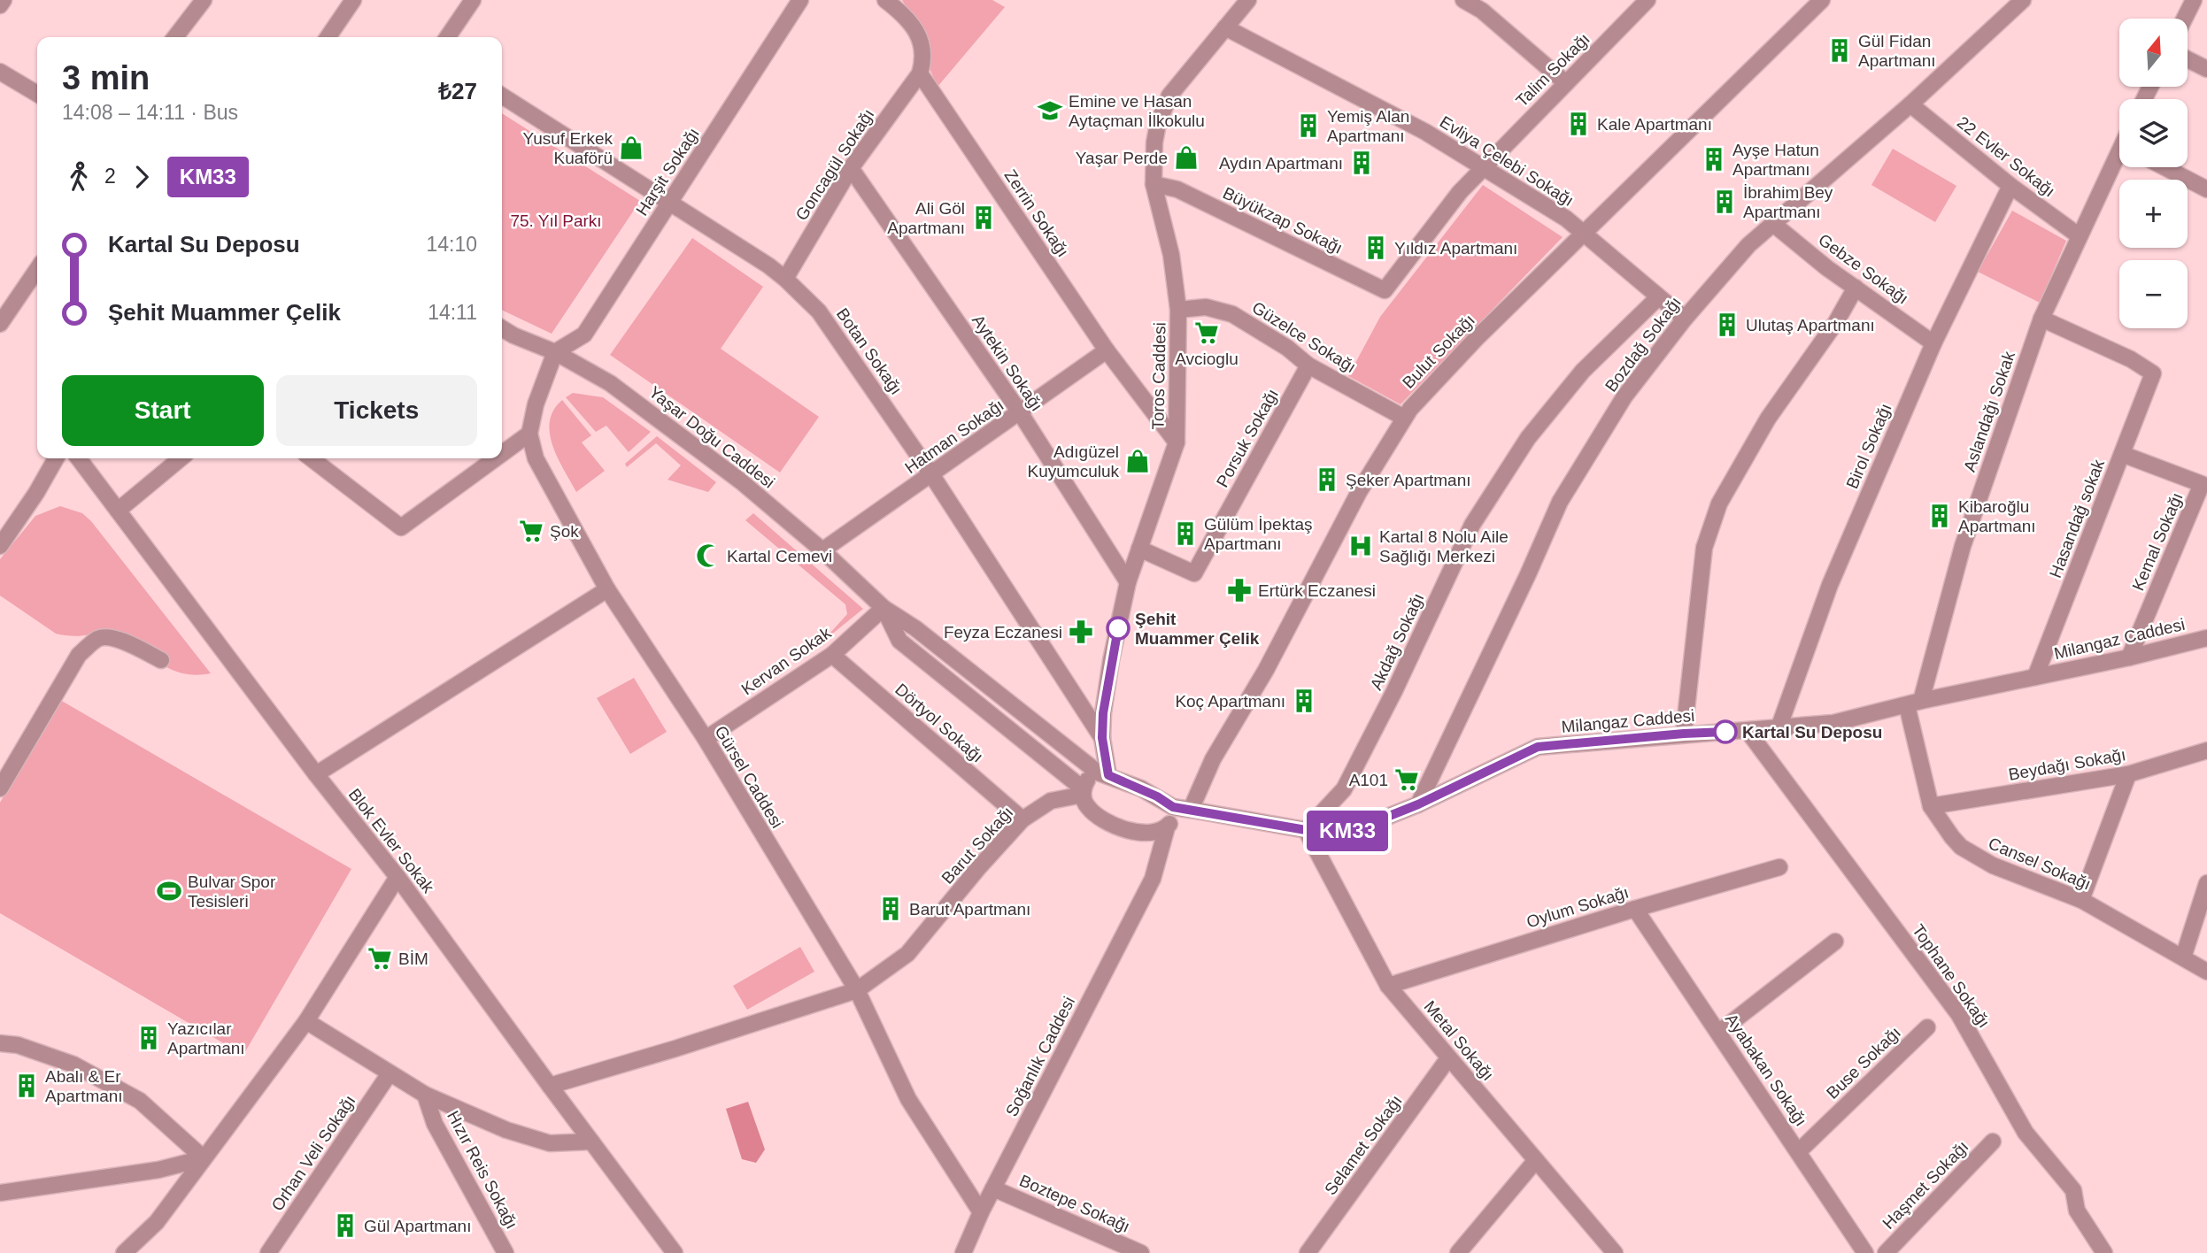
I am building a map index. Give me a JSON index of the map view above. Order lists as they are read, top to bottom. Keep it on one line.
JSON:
{"streets":{"street":["Talim Sokağı","22 Evler Sokağı","Evliya Çelebi Sokağı","Goncagül Sokağı","Harşit Sokağı","Zerrin Sokağı","Büyükzap Sokağı","Gebze Sokağı","Güzelce Sokağı","Bozdağ Sokağı","Botan Sokağı","Bulut Sokağı","Aytekin Sokağı","Toros Caddesi","Aslandağı Sokak","Hatman Sokağı","Yaşar Doğu Caddesi","Porsuk Sokağı","Birol Sokağı","Hasandağ sokak","Kemal Sokağı","Milangaz Caddesi","Akdağ Sokağı","Kervan Sokak","Dörtyol Sokağı","Beydağı Sokağı","Gürsel Caddesi","Blok Evler Sokak","Barut Sokağı","Cansel Sokağı","Oylum Sokağı","Tophane Sokağı","Metal Sokağı","Soğanlık Caddesi","Buse Sokağı","Ayabakan Sokağı","Selamet Sokağı","Orhan Veli Sokağı","Hızır Reis Sokağı","Haşmet Sokağı","Boztepe Sokağı"]},"crossings":[["Talim Sokağı","Evliya Çelebi Sokağı"],["Talim Sokağı","Büyükzap Sokağı"],["22 Evler Sokağı","Bozdağ Sokağı"],["22 Evler Sokağı","Aslandağı Sokak"],["22 Evler Sokağı","Birol Sokağı"],["Evliya Çelebi Sokağı","Büyükzap Sokağı"],["Evliya Çelebi Sokağı","Bozdağ Sokağı"],["Evliya Çelebi Sokağı","Bulut Sokağı"],["Evliya Çelebi Sokağı","Toros Caddesi"],["Evliya Çelebi Sokağı","Akdağ Sokağı"],["Goncagül Sokağı","Zerrin Sokağı"],["Goncagül Sokağı","Botan Sokağı"],["Goncagül Sokağı","Aytekin Sokağı"],["Harşit Sokağı","Botan Sokağı"],["Harşit Sokağı","Yaşar Doğu Caddesi"],["Harşit Sokağı","Gürsel Caddesi"],["Zerrin Sokağı","Toros Caddesi"],["Zerrin Sokağı","Hatman Sokağı"],["Büyükzap Sokağı","Toros Caddesi"],["Gebze Sokağı","Bozdağ Sokağı"],["Gebze Sokağı","Birol Sokağı"],["Güzelce Sokağı","Bulut Sokağı"],["Güzelce Sokağı","Toros Caddesi"],["Güzelce Sokağı","Porsuk Sokağı"],["Bozdağ Sokağı","Milangaz Caddesi"],["Botan Sokağı","Toros Caddesi"],["Botan Sokağı","Hatman Sokağı"],["Bulut Sokağı","Milangaz Caddesi"],["Aytekin Sokağı","Toros Caddesi"],["Aytekin Sokağı","Hatman Sokağı"],["Toros Caddesi","Yaşar Doğu Caddesi"],["Toros Caddesi","Porsuk Sokağı"],["Aslandağı Sokak","Hasandağ sokak"],["Aslandağı Sokak","Milangaz Caddesi"],["Aslandağı Sokak","Cansel Sokağı"],["Hatman Sokağı","Yaşar Doğu Caddesi"],["Yaşar Doğu Caddesi","Milangaz Caddesi"],["Yaşar Doğu Caddesi","Kervan Sokak"],["Yaşar Doğu Caddesi","Gürsel Caddesi"],["Yaşar Doğu Caddesi","Barut Sokağı"],["Yaşar Doğu Caddesi","Soğanlık Caddesi"],["Birol Sokağı","Milangaz Caddesi"],["Hasandağ sokak","Kemal Sokağı"],["Hasandağ sokak","Milangaz Caddesi"],["Kemal Sokağı","Milangaz Caddesi"],["Milangaz Caddesi","Akdağ Sokağı"],["Milangaz Caddesi","Cansel Sokağı"],["Milangaz Caddesi","Tophane Sokağı"],["Milangaz Caddesi","Metal Sokağı"],["Milangaz Caddesi","Soğanlık Caddesi"],["Akdağ Sokağı","Metal Sokağı"],["Kervan Sokak","Dörtyol Sokağı"],["Kervan Sokak","Gürsel Caddesi"],["Dörtyol Sokağı","Barut Sokağı"],["Beydağı Sokağı","Cansel Sokağı"],["Gürsel Caddesi","Barut Sokağı"],["Gürsel Caddesi","Soğanlık Caddesi"],["Blok Evler Sokak","Barut Sokağı"],["Oylum Sokağı","Metal Sokağı"],["Oylum Sokağı","Ayabakan Sokağı"],["Metal Sokağı","Selamet Sokağı"],["Soğanlık Caddesi","Boztepe Sokağı"],["Buse Sokağı","Ayabakan Sokağı"]],"parks":["75. Yıl Parkı"],"places":{"building":["Gül Fidan Apartmanı","Kale Apartmanı","Yemiş Alan Apartmanı","Ayşe Hatun Apartmanı","Aydın Apartmanı","İbrahim Bey Apartmanı","Ali Göl Apartmanı","Yıldız Apartmanı","Ulutaş Apartmanı","Şeker Apartmanı","Kibaroğlu Apartmanı","Gülüm İpektaş Apartmanı","Koç Apartmanı","Barut Apartmanı","Yazıcılar Apartmanı","Abalı & Er Apartmanı","Gül Apartmanı"],"school or university":["Emine ve Hasan Aytaçman İlkokulu"],"shop":["Yusuf Erkek Kuaförü","Yaşar Perde","Adıgüzel Kuyumculuk"],"supermarket":["Avcioglu","Şok","A101","BİM"],"hospital":["Kartal 8 Nolu Aile Sağlığı Merkezi"],"mosque":["Kartal Cemevi"],"pharmacy":["Ertürk Eczanesi","Feyza Eczanesi"],"other":["Şehit Muammer Çelik","Kartal Su Deposu"],"sports":["Bulvar Spor Tesisleri"]},"lines":["bus line KM33"],"north":"top","page":{"on_map":"KM33","map_buttons":["+","−"],"heading":["3 min","14:08 – 14:11 · Bus","₺27"],"legs":["2","KM33"],"list":[{"name":"Kartal Su Deposu","value":"14:10"},{"name":"Şehit Muammer Çelik","value":"14:11"}],"buttons":["Start","Tickets"]}}
